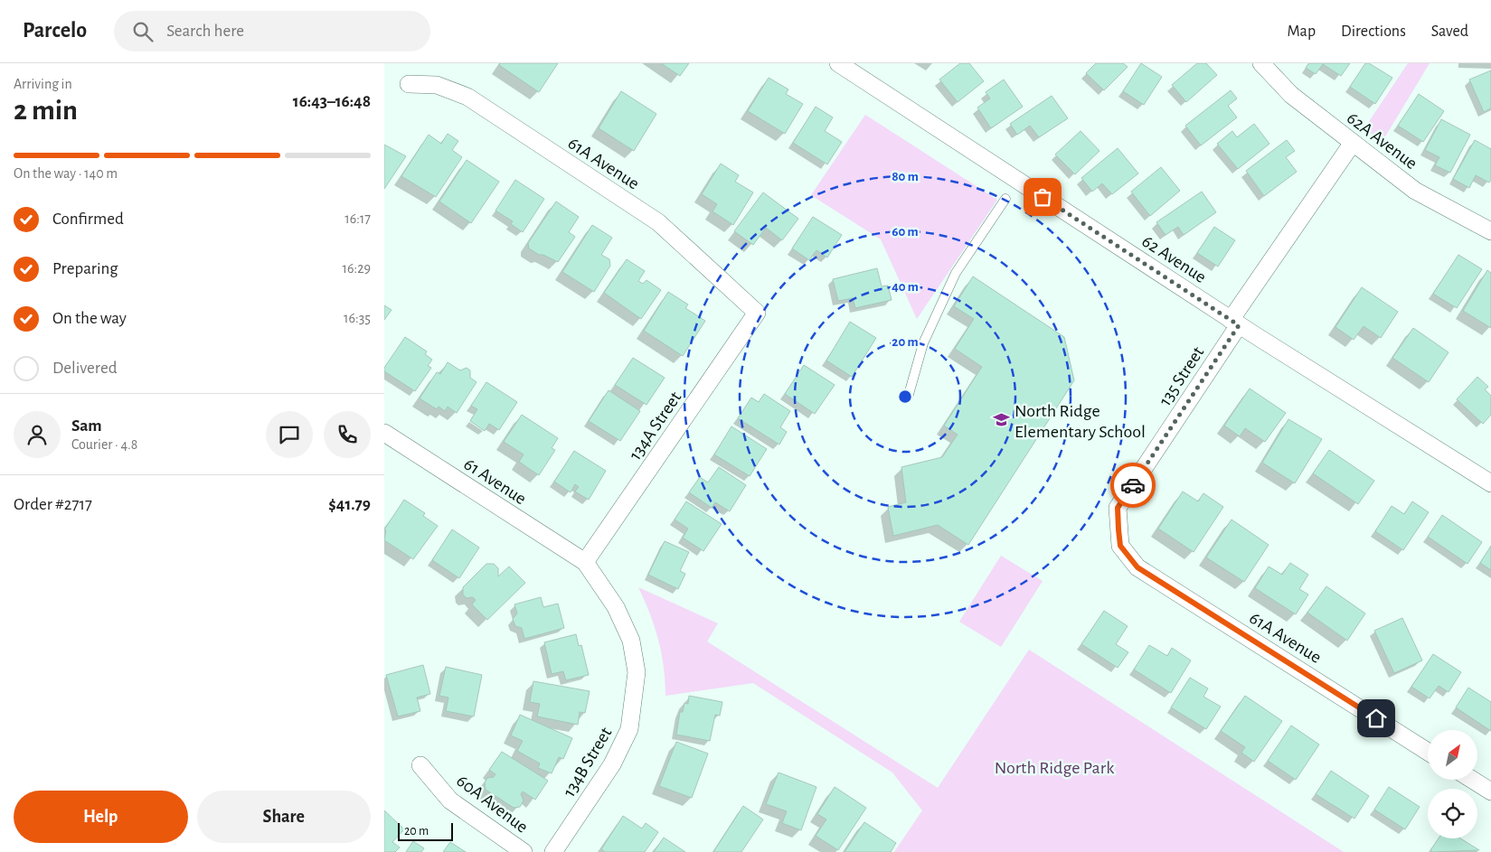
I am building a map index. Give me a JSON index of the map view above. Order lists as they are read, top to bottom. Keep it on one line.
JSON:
{"streets":{"street":["62A Avenue","61A Avenue","62 Avenue","135 Street","134A Street","61 Avenue","134B Street","60A Avenue"]},"crossings":[["62A Avenue","135 Street"],["61A Avenue","135 Street"],["61A Avenue","134A Street"],["62 Avenue","135 Street"],["134A Street","61 Avenue"],["134A Street","134B Street"],["61 Avenue","134B Street"]],"parks":["North Ridge Park"],"places":{"school or university":["North Ridge Elementary School"]},"scale_bar":"20 m","north":"top right","page":{"header":"Parcelo","search":"Search here","nav":["Map","Directions","Saved"],"heading":["2 min","Arriving in","16:43–16:48"],"panel":["Sam","Courier · 4.8","Order #2717","$41.79"],"bar":"On the way · 140 m","list":[["Confirmed","16:17"],["Preparing","16:29"],["On the way","16:35"],"Delivered"],"buttons":["Help","Share"],"scale":"20 m"},"rings":["80 m","60 m","40 m","20 m"]}
